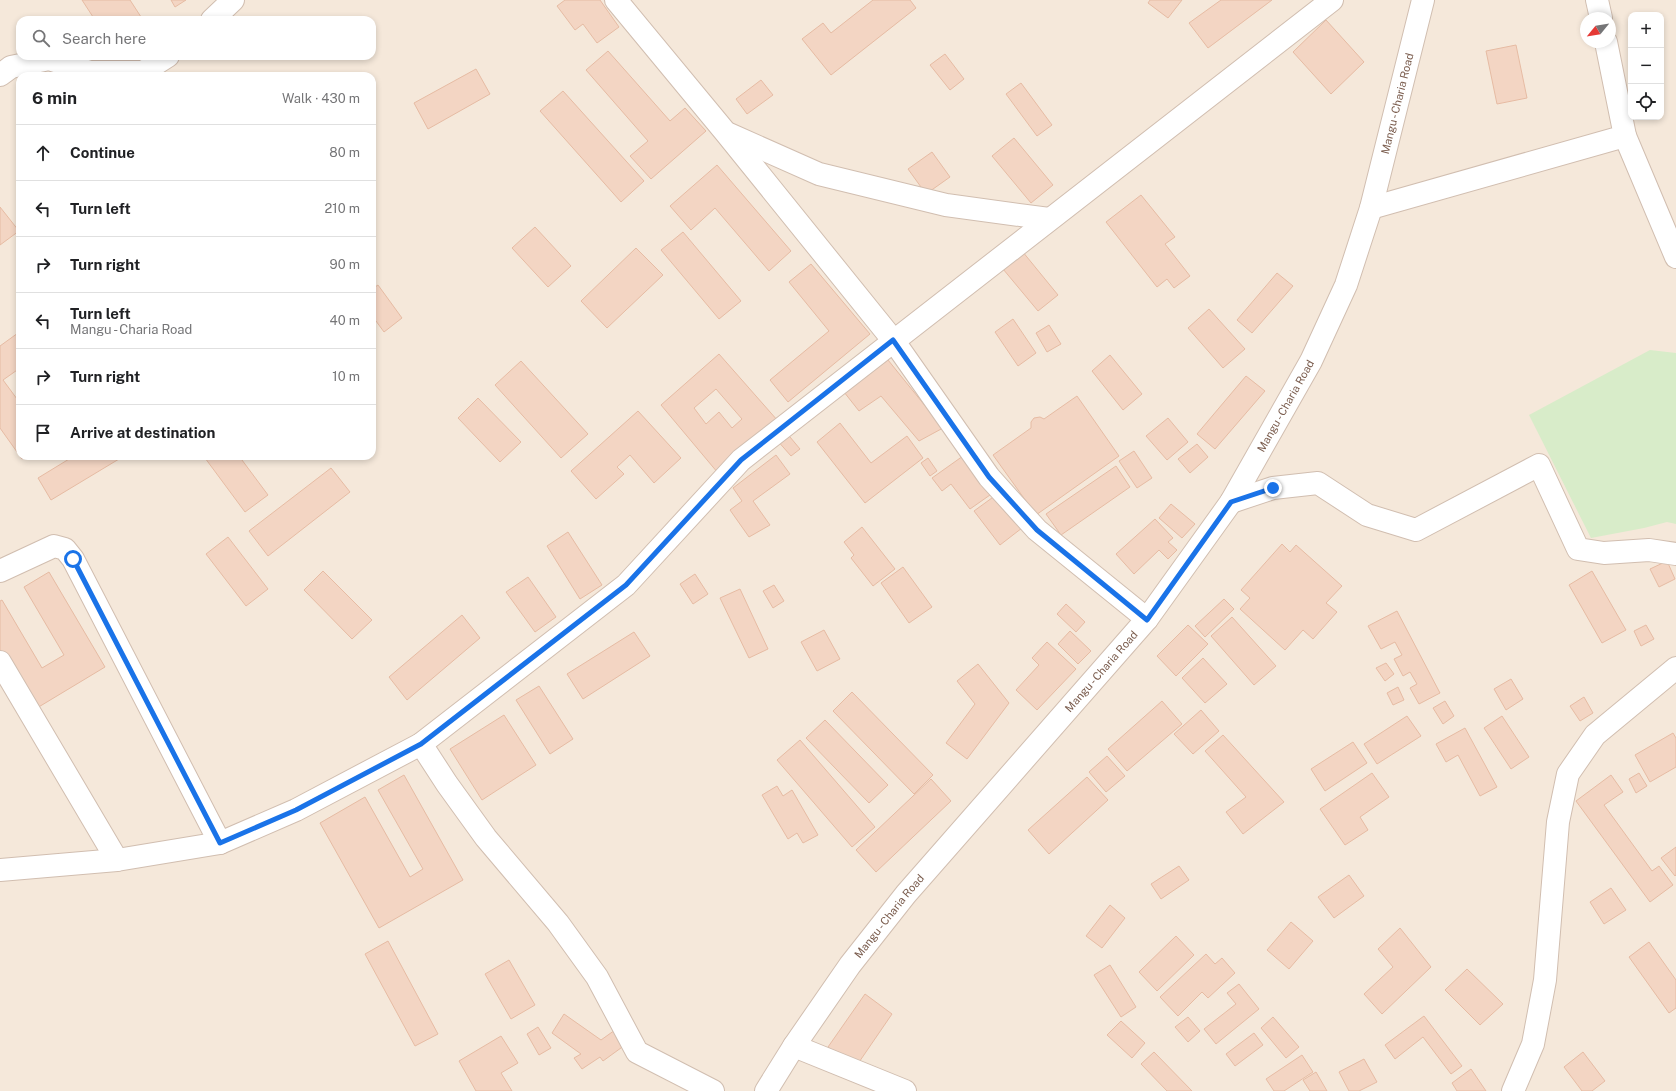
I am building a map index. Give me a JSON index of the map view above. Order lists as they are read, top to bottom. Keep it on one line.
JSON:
{"streets":{"street":["Mangu - Charia Road"]},"north":"bottom left","page":{"map_buttons":["+","−"],"search":"Search here","heading":["6 min","Walk · 430 m"],"list":[["Continue","80 m"],["Turn left","210 m"],["Turn right","90 m"],["Turn left","Mangu - Charia Road","40 m"],["Turn right","10 m"],"Arrive at destination"]}}
